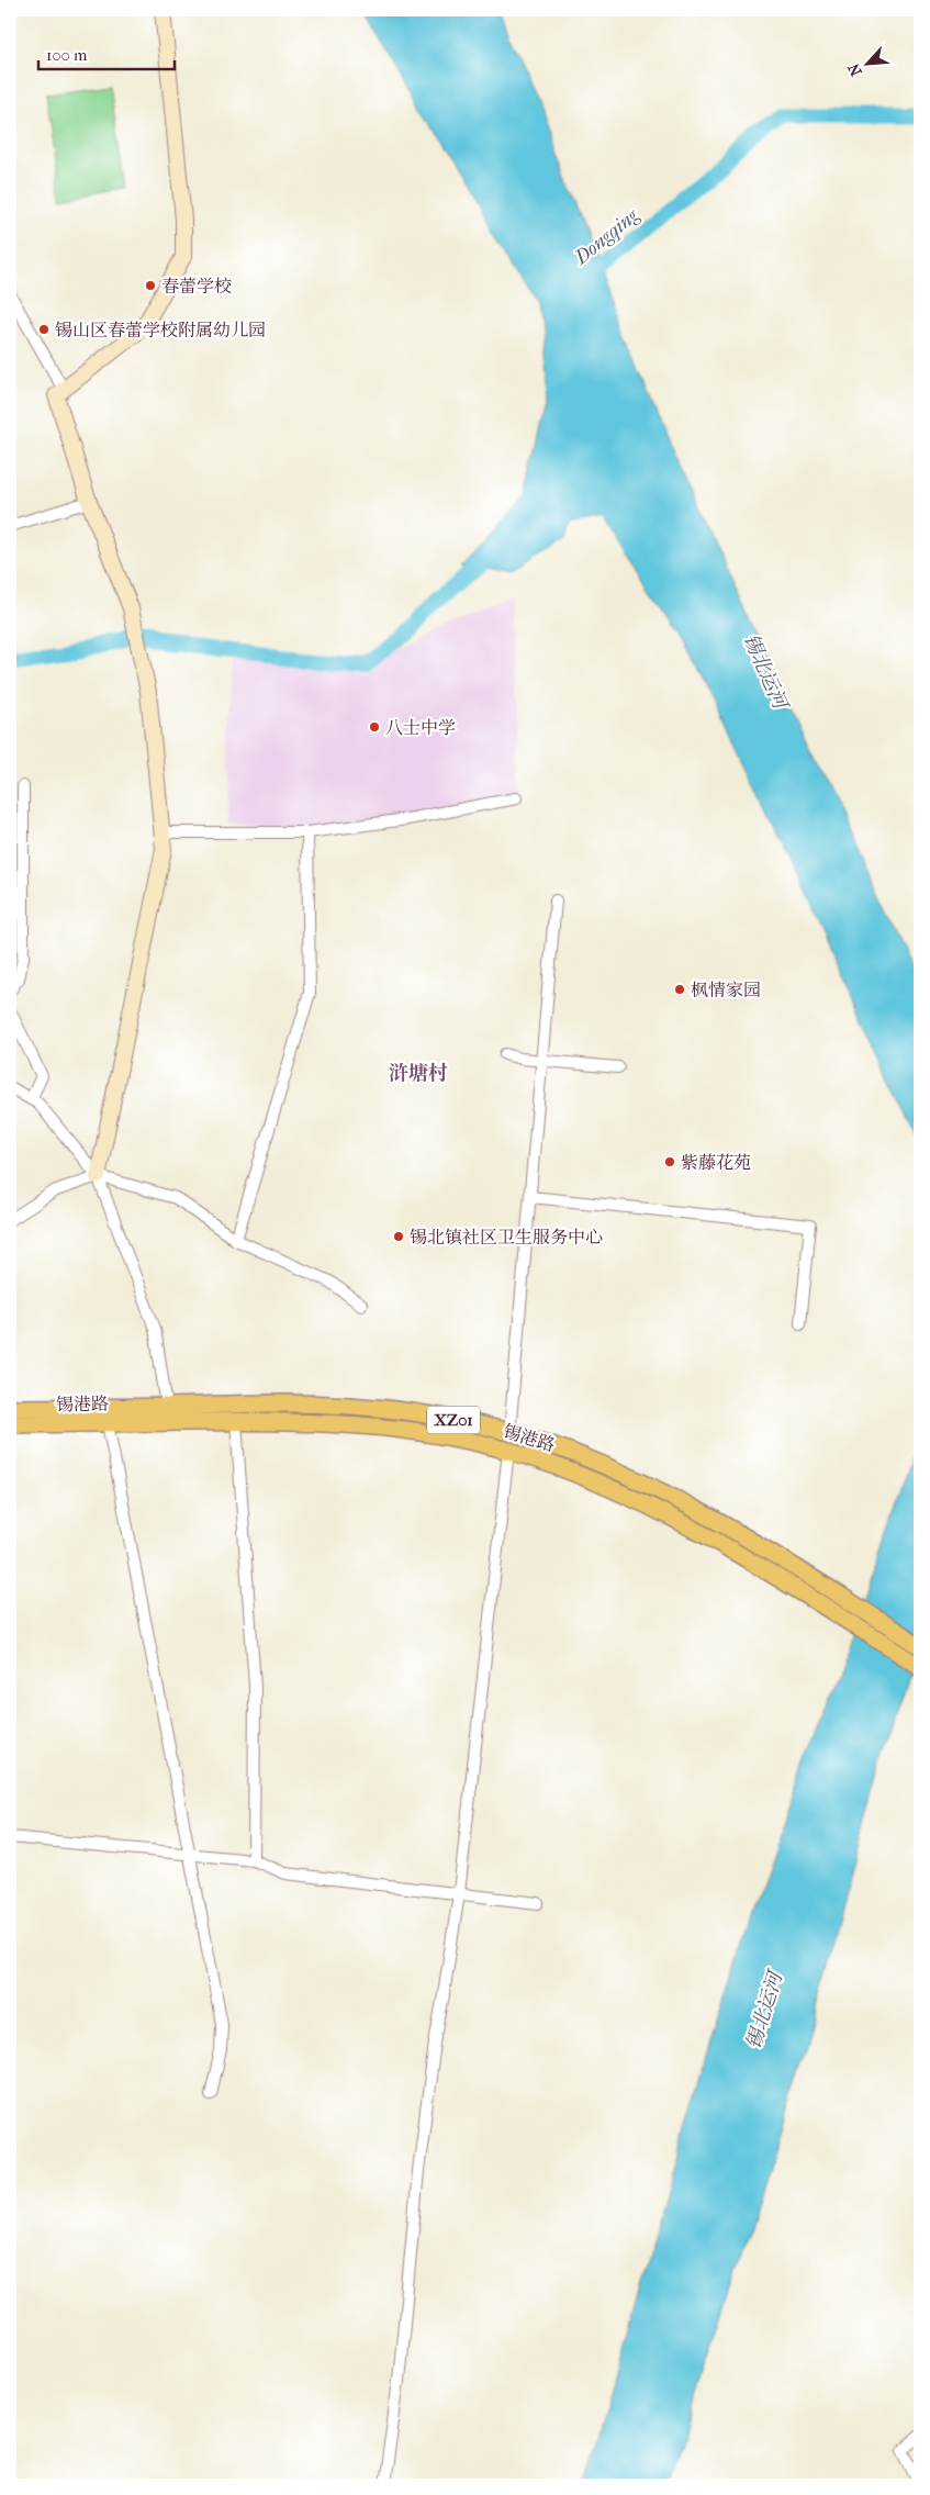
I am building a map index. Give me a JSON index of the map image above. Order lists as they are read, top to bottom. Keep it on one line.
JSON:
{"streets":{"main road":["锡港路","XZ01"]},"districts":["浒塘村"],"water":["Dongqing","锡北运河"],"places":["春蕾学校","锡山区春蕾学校附属幼儿园","八士中学","枫情家园","紫藤花苑","锡北镇社区卫生服务中心"],"scale_bar":"100 m","north":"bottom left"}
